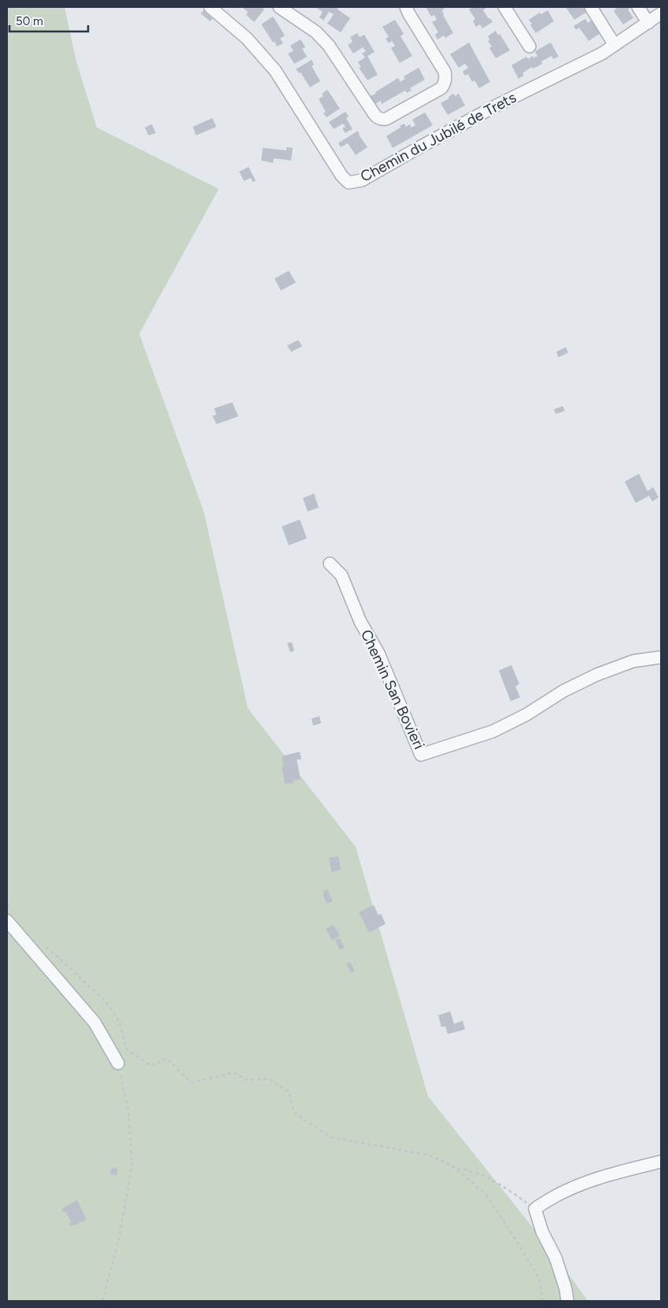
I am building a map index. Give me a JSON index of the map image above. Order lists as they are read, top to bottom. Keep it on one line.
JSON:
{"streets":{"street":["Chemin du Jubilé de Trets","Chemin San Bovieri"]},"scale_bar":"50 m"}
